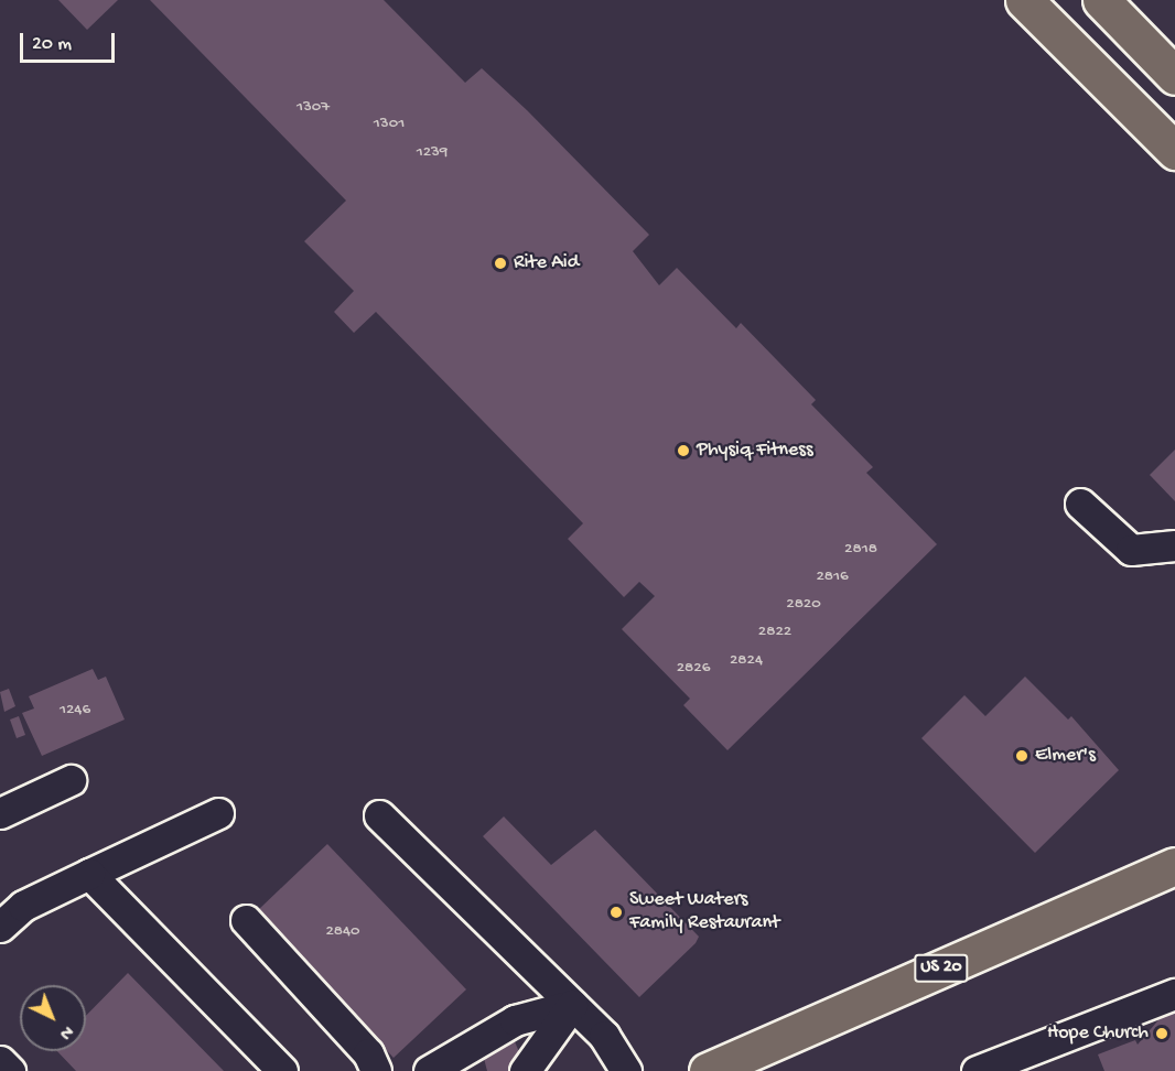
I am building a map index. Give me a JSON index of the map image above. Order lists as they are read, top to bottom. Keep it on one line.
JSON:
{"streets":{"main road":["US 20"]},"places":["Rite Aid","Physiq Fitness","Elmer's","Sweet Waters Family Restaurant","Hope Church"],"house_numbers":["1307","1301","1239","2818","2816","2820","2822","2824","2826","1246","2840"],"scale_bar":"20 m","north":"bottom right"}
